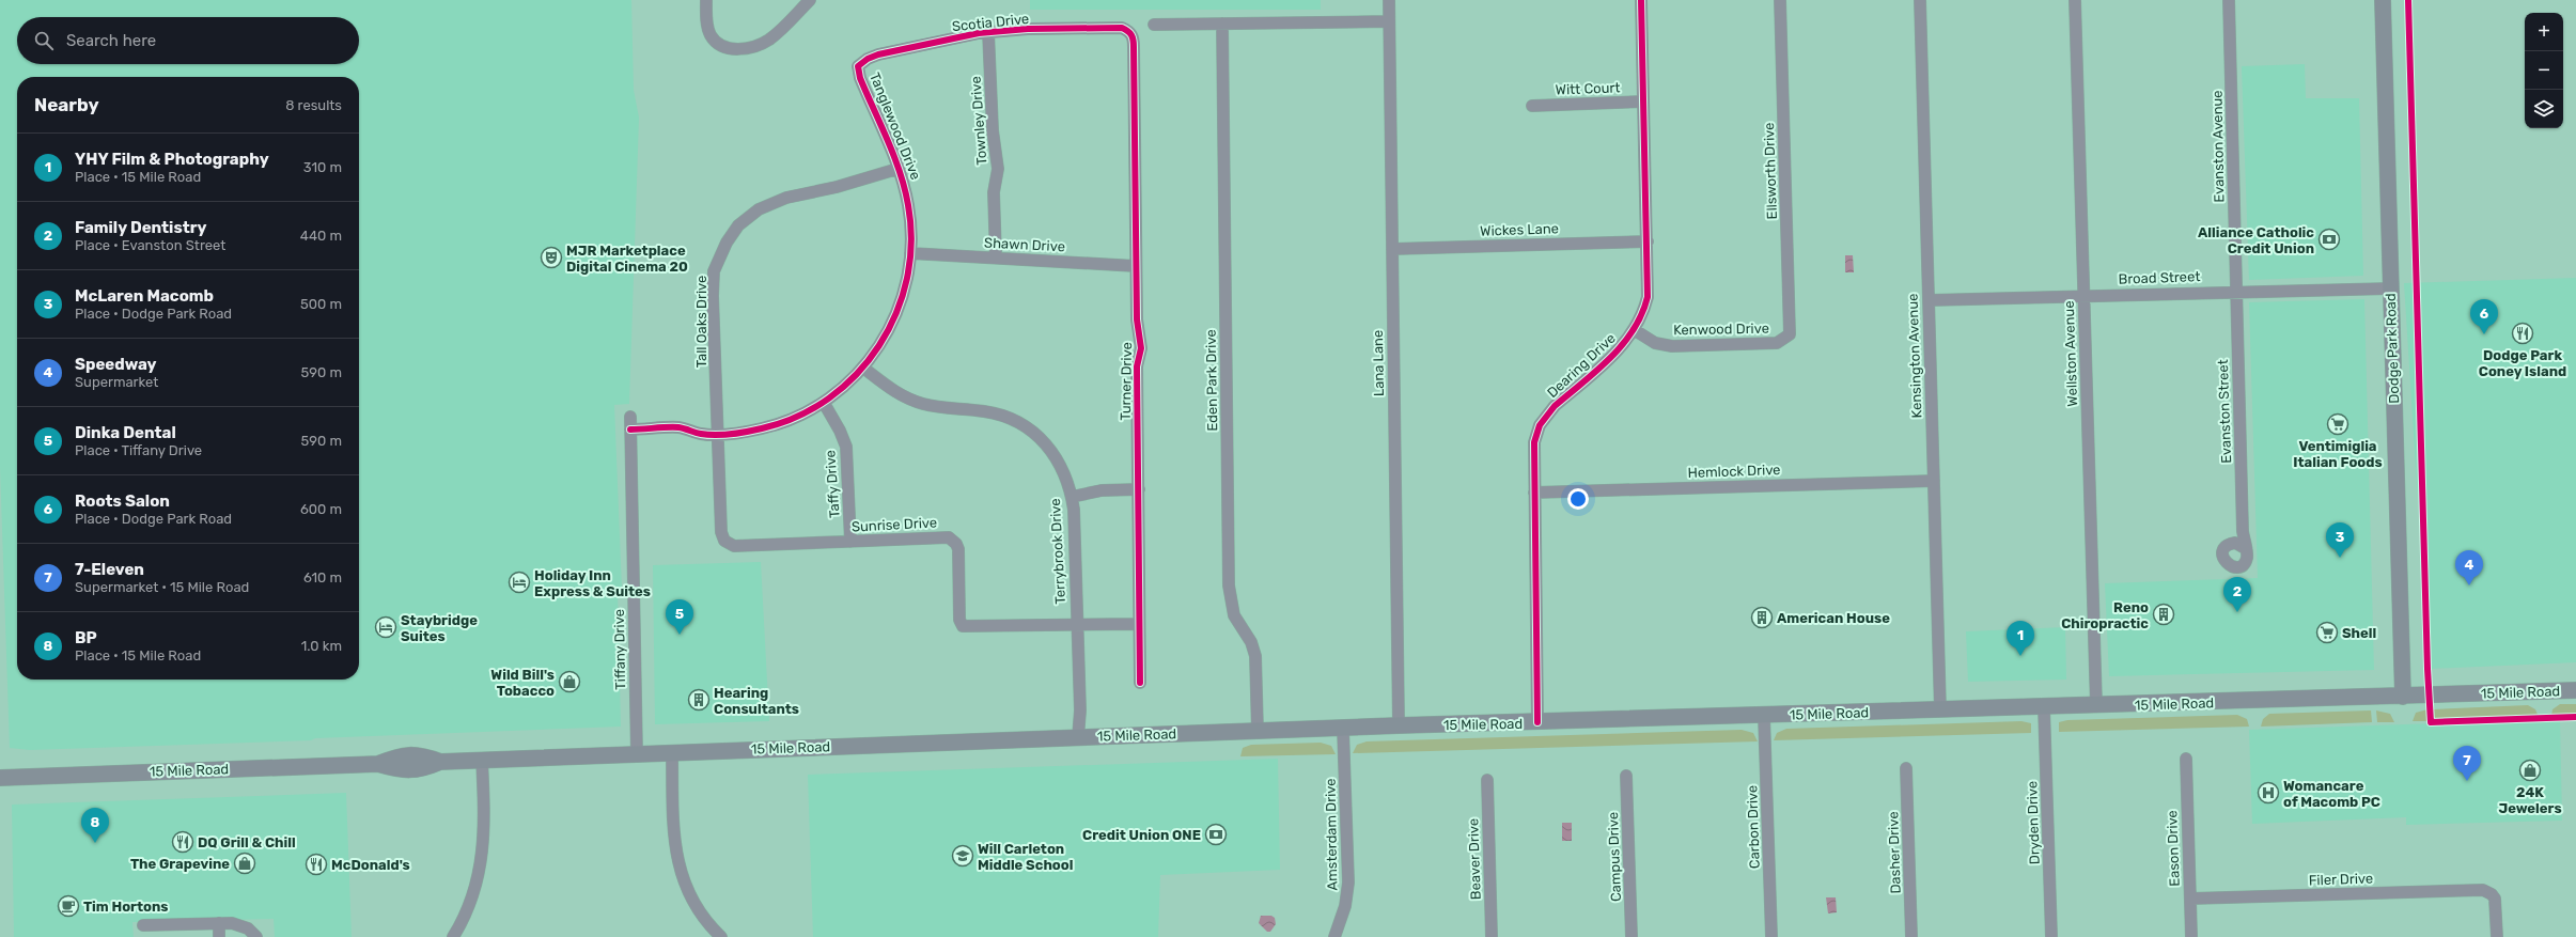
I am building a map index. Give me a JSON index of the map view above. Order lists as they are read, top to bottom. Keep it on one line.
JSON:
{"streets":{"main road":["Dodge Park Road","15 Mile Road"],"street":["Scotia Drive","Witt Court","Townley Drive","Tanglewood Drive","Evanston Avenue","Ellsworth Drive","Wickes Lane","Shawn Drive","Broad Street","Tall Oaks Drive","Kenwood Drive","Wellston Avenue","Kensington Avenue","Lana Lane","Dearing Drive","Eden Park Drive","Turner Drive","Evanston Street","Hemlock Drive","Taffy Drive","Sunrise Drive","Terrybrook Drive","Tiffany Drive","Dryden Drive","Carbon Drive","Amsterdam Drive","Eason Drive","Dasher Drive","Campus Drive","Beaver Drive","Filer Drive"]},"crossings":[["Scotia Drive","Townley Drive"],["Scotia Drive","Tanglewood Drive"],["Scotia Drive","Turner Drive"],["Witt Court","Dearing Drive"],["Townley Drive","Shawn Drive"],["Tanglewood Drive","Shawn Drive"],["Tanglewood Drive","Tall Oaks Drive"],["Tanglewood Drive","Taffy Drive"],["Tanglewood Drive","Terrybrook Drive"],["Tanglewood Drive","Tiffany Drive"],["Evanston Avenue","Broad Street"],["Evanston Avenue","Evanston Street"],["Ellsworth Drive","Kenwood Drive"],["Wickes Lane","Lana Lane"],["Wickes Lane","Dearing Drive"],["Shawn Drive","Turner Drive"],["Broad Street","Dodge Park Road"],["Broad Street","Wellston Avenue"],["Broad Street","Kensington Avenue"],["Broad Street","Evanston Street"],["Tall Oaks Drive","Sunrise Drive"],["Kenwood Drive","Dearing Drive"],["Dodge Park Road","15 Mile Road"],["Wellston Avenue","15 Mile Road"],["Kensington Avenue","Hemlock Drive"],["Kensington Avenue","15 Mile Road"],["Lana Lane","15 Mile Road"],["Dearing Drive","Hemlock Drive"],["Dearing Drive","15 Mile Road"],["Eden Park Drive","15 Mile Road"],["Turner Drive","Sunrise Drive"],["Taffy Drive","Sunrise Drive"],["Sunrise Drive","Terrybrook Drive"],["Terrybrook Drive","15 Mile Road"],["Tiffany Drive","15 Mile Road"],["15 Mile Road","Dryden Drive"],["15 Mile Road","Carbon Drive"],["15 Mile Road","Amsterdam Drive"],["Eason Drive","Filer Drive"]],"places":{"bank":["Alliance Catholic Credit Union","Credit Union ONE"],"theatre":["MJR Marketplace Digital Cinema 20"],"restaurant":["Dodge Park Coney Island","DQ Grill & Chill","McDonald's"],"supermarket":["Ventimiglia Italian Foods","Shell"],"hotel":["Holiday Inn Express & Suites","Staybridge Suites"],"building":["Reno Chiropractic","American House","Hearing Consultants"],"shop":["Wild Bill's Tobacco","24K Jewelers","The Grapevine"],"hospital":["Womancare of Macomb PC"],"school or university":["Will Carleton Middle School"],"cafe":["Tim Hortons"]},"page":{"map_buttons":["+","−"],"search":"Search here","heading":["Nearby","8 results"],"list":[{"mark":"1","name":"YHY Film & Photography","note":"Place · 15 Mile Road","value":"310 m"},{"mark":"2","name":"Family Dentistry","note":"Place · Evanston Street","value":"440 m"},{"mark":"3","name":"McLaren Macomb","note":"Place · Dodge Park Road","value":"500 m"},{"mark":"4","name":"Speedway","note":"Supermarket","value":"590 m"},{"mark":"5","name":"Dinka Dental","note":"Place · Tiffany Drive","value":"590 m"},{"mark":"6","name":"Roots Salon","note":"Place · Dodge Park Road","value":"600 m"},{"mark":"7","name":"7-Eleven","note":"Supermarket · 15 Mile Road","value":"610 m"},{"mark":"8","name":"BP","note":"Place · 15 Mile Road","value":"1.0 km"}],"pins":["6","3","4","2","5","1","7","8"]}}
